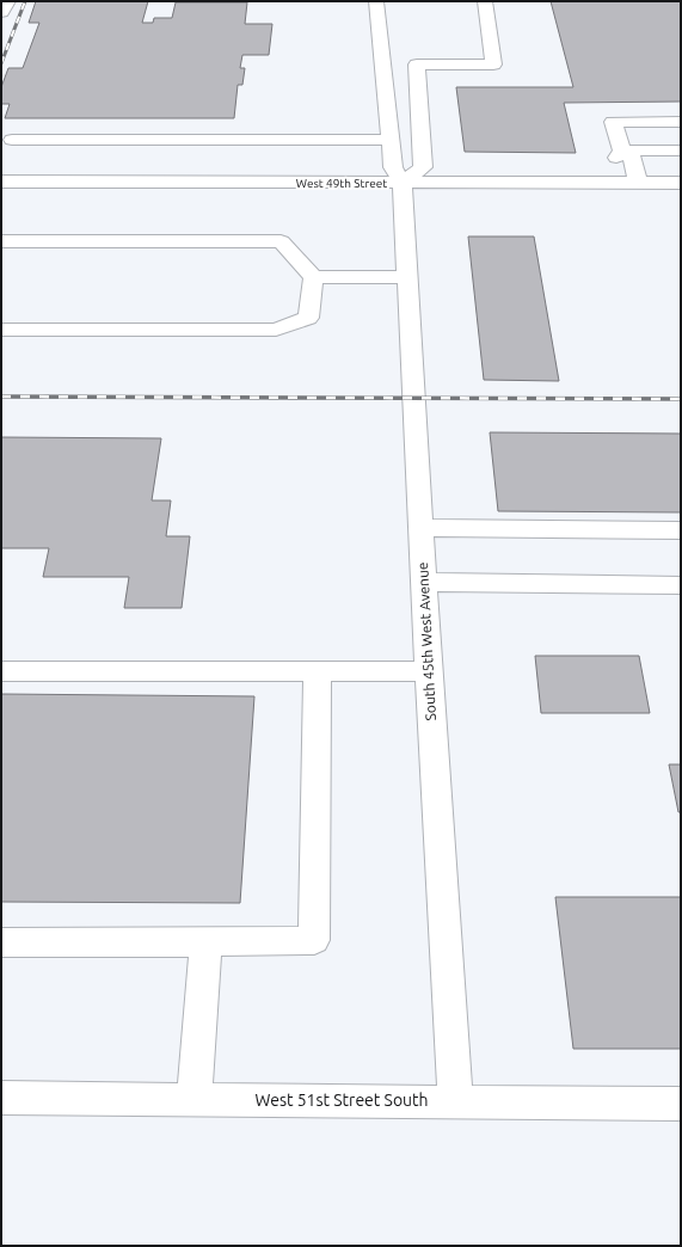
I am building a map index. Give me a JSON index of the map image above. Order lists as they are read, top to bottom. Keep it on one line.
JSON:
{"streets":{"street":["West 49th Street","South 45th West Avenue","West 51st Street South"]},"crossings":[["West 49th Street","South 45th West Avenue"],["South 45th West Avenue","West 51st Street South"]]}
